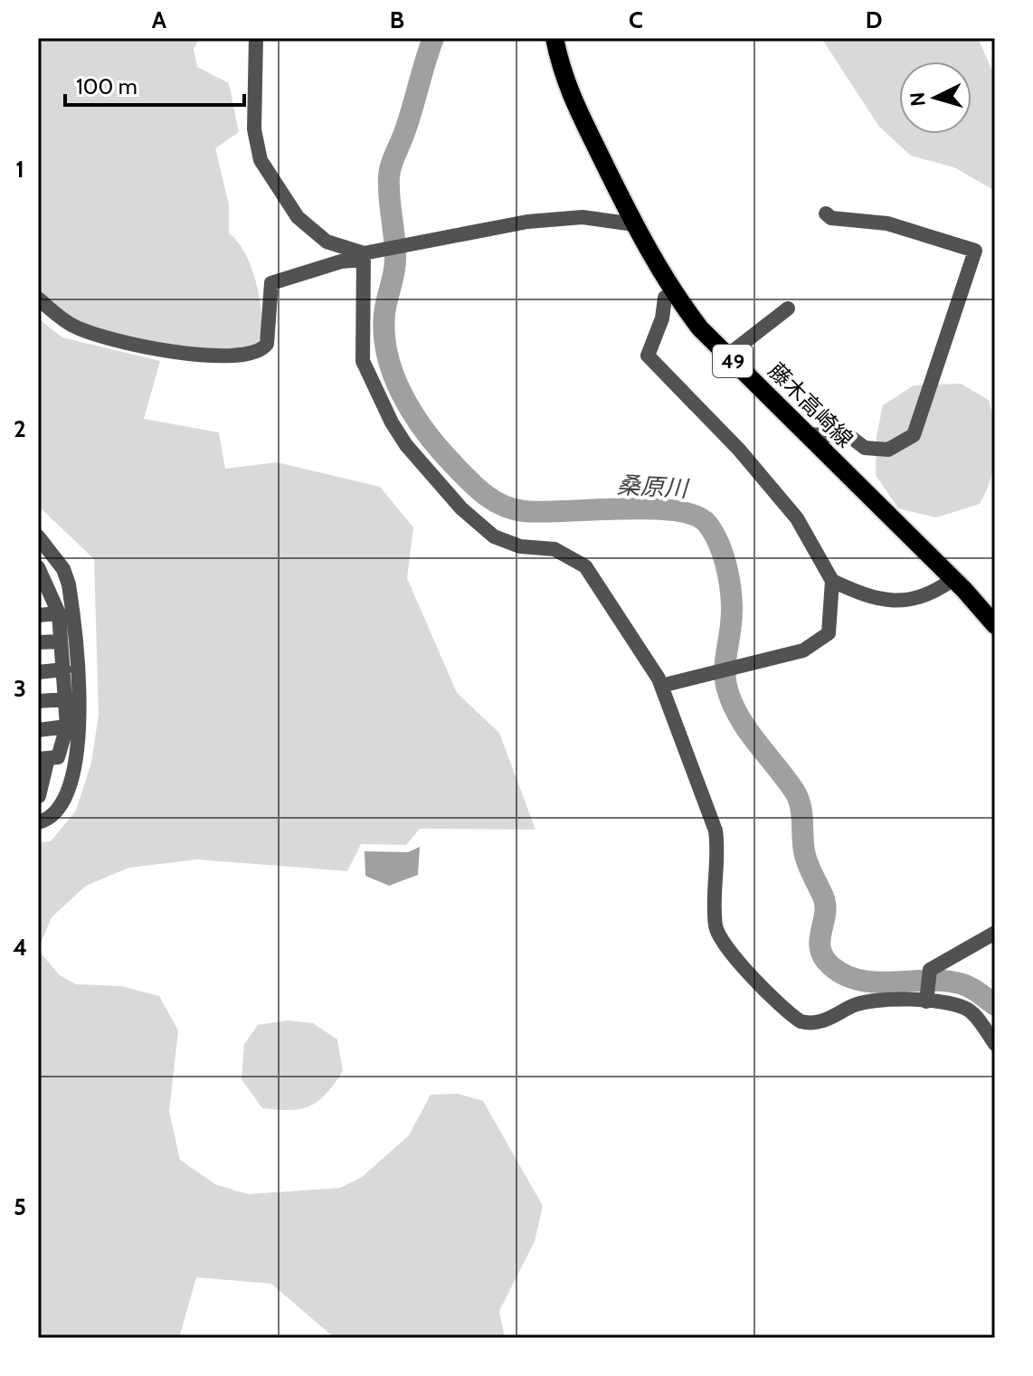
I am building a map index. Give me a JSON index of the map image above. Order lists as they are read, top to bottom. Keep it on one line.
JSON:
{"streets":{"main road":["49","藤木高崎線"]},"water":["桑原川"],"scale_bar":"100 m","north":"left","grid":{"columns":["A","B","C","D"],"rows":["1","2","3","4","5"]}}
